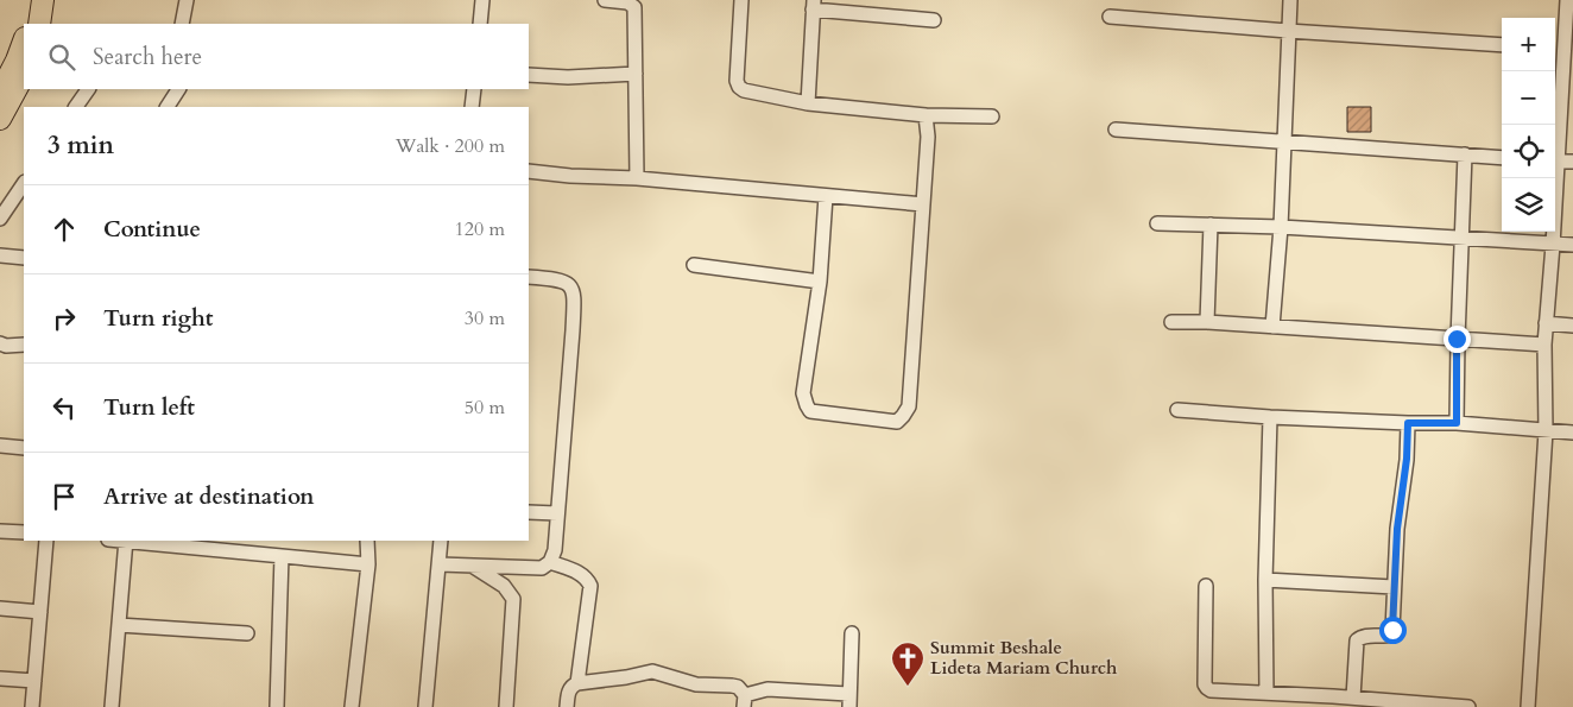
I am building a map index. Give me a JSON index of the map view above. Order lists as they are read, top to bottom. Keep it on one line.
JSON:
{"places":{"church":["Summit Beshale Lideta Mariam Church"]},"page":{"map_buttons":["+","−"],"search":"Search here","heading":["3 min","Walk · 200 m"],"list":[["Continue","120 m"],["Turn right","30 m"],["Turn left","50 m"],"Arrive at destination"]}}
